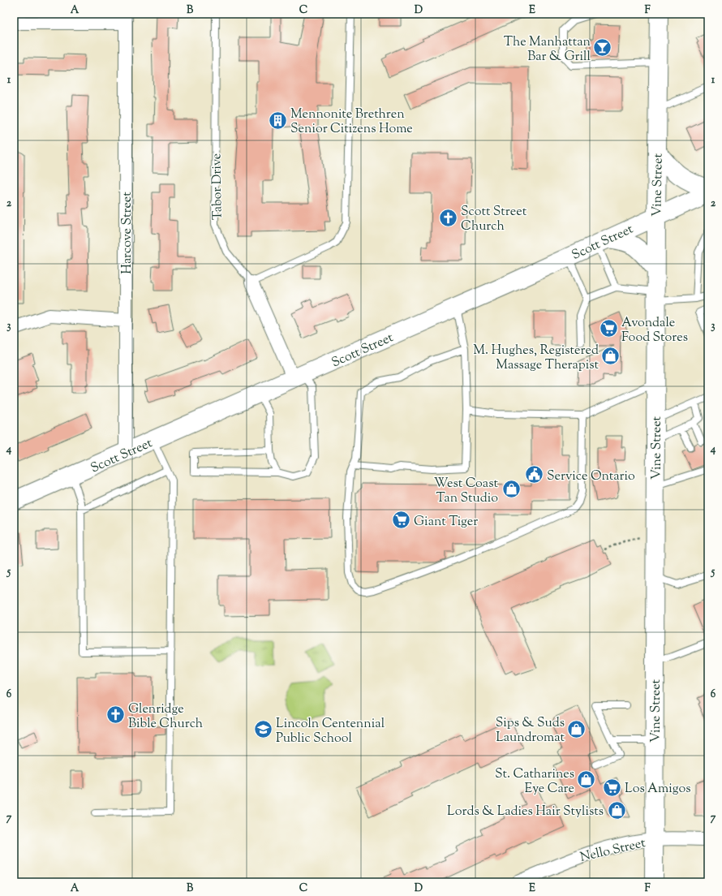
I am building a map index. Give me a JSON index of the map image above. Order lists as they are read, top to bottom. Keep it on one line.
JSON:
{"streets":{"street":["Vine Street","Tabor Drive","Harcove Street","Scott Street","Nello Street"]},"crossings":[["Vine Street","Scott Street"],["Vine Street","Nello Street"],["Tabor Drive","Scott Street"],["Harcove Street","Scott Street"]],"places":{"bar":["The Manhattan Bar & Grill"],"building":["Mennonite Brethren Senior Citizens Home"],"church":["Scott Street Church","Glenridge Bible Church"],"supermarket":["Avondale Food Stores","Giant Tiger","Los Amigos"],"shop":["M. Hughes, Registered Massage Therapist","West Coast Tan Studio","Sips & Suds Laundromat","St. Catharines Eye Care","Lords & Ladies Hair Stylists"],"public building":["Service Ontario"],"school or university":["Lincoln Centennial Public School"]},"grid":{"columns":["A","B","C","D","E","F"],"rows":["1","2","3","4","5","6","7"]}}
